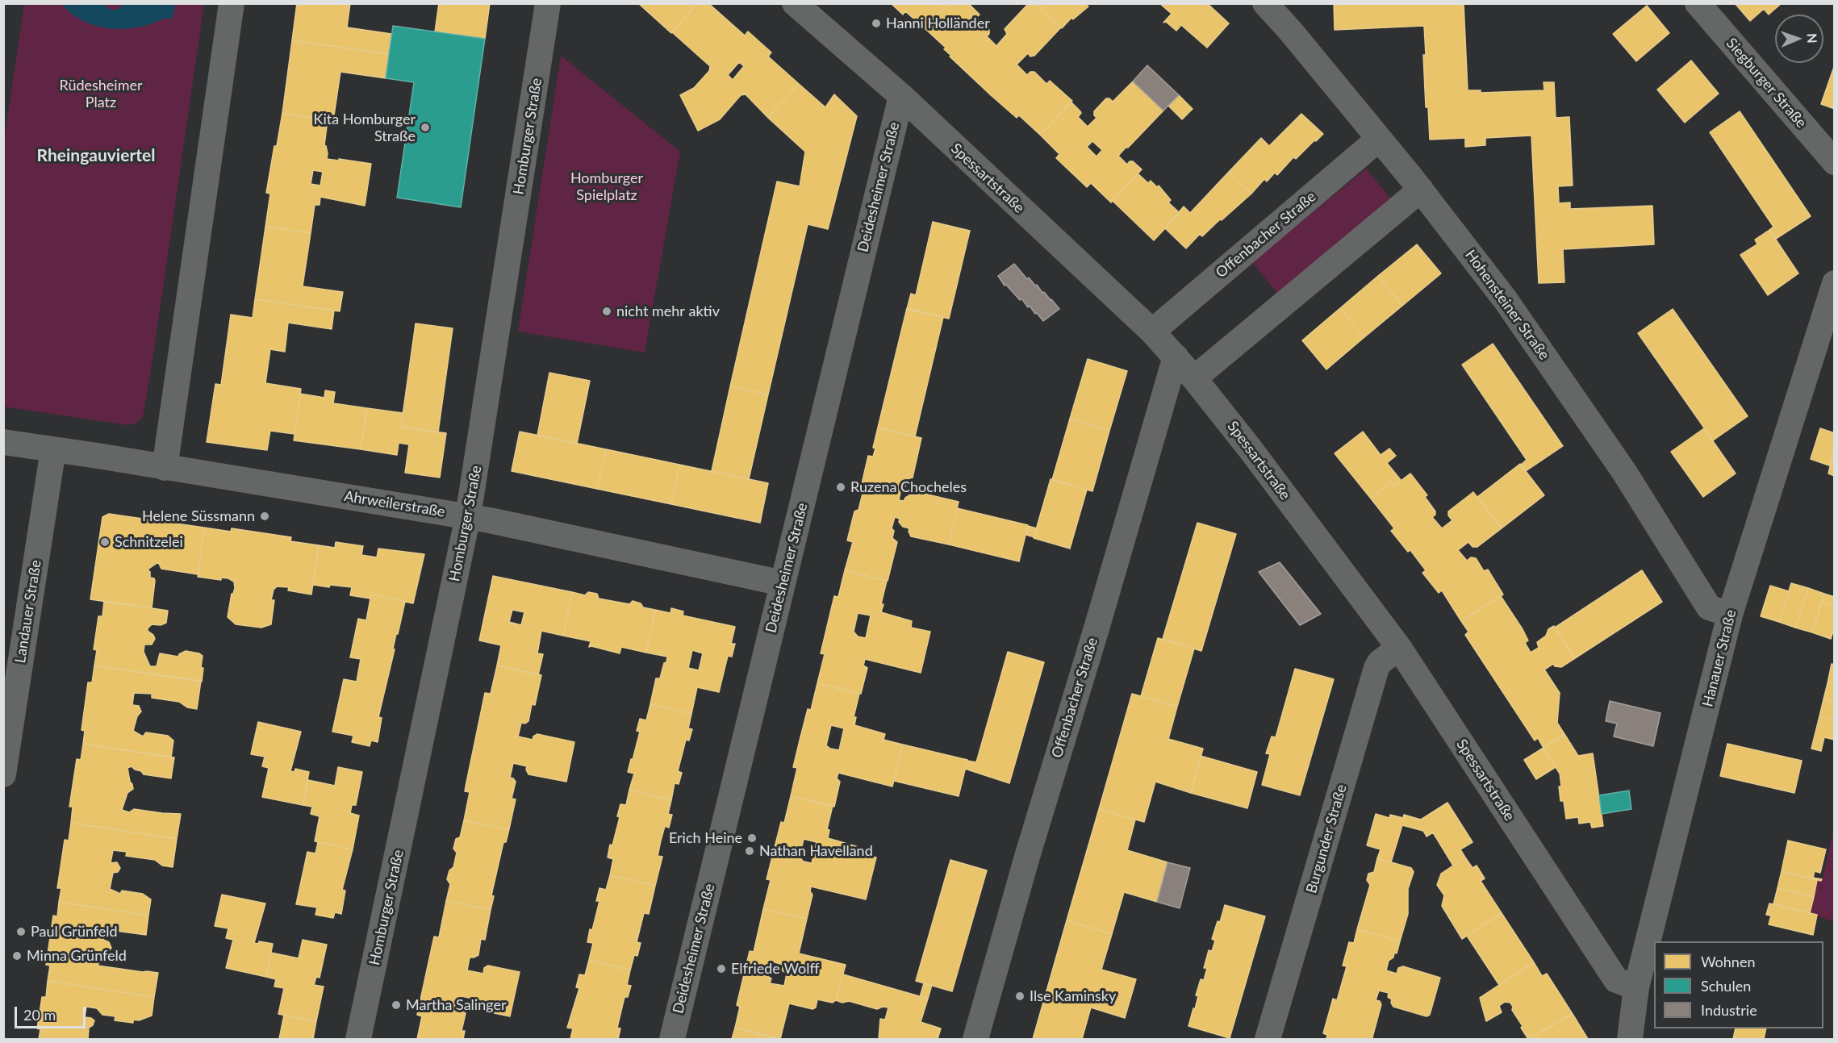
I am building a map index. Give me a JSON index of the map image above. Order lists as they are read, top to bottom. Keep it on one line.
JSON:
{"streets":{"street":["Siegburger Straße","Homburger Straße","Spessartstraße","Deidesheimer Straße","Offenbacher Straße","Hohensteiner Straße","Ahrweilerstraße","Landauer Straße","Hanauer Straße","Burgunder Straße"]},"crossings":[["Homburger Straße","Ahrweilerstraße"],["Spessartstraße","Deidesheimer Straße"],["Spessartstraße","Offenbacher Straße"],["Spessartstraße","Hanauer Straße"],["Spessartstraße","Burgunder Straße"],["Deidesheimer Straße","Ahrweilerstraße"],["Offenbacher Straße","Hohensteiner Straße"],["Hohensteiner Straße","Hanauer Straße"],["Ahrweilerstraße","Landauer Straße"]],"districts":["Rheingauviertel"],"parks":["Rüdesheimer Platz","Homburger Spielplatz"],"places":["Hanni Holländer","Kita Homburger Straße","nicht mehr aktiv","Ruzena Chocheles","Helene Süssmann","Schnitzelei","Erich Heine","Nathan Havelland","Paul Grünfeld","Minna Grünfeld","Elfriede Wolff","Ilse Kaminsky","Martha Salinger"],"legend":["Wohnen","Schulen","Industrie"],"scale_bar":"20 m","north":"right"}
